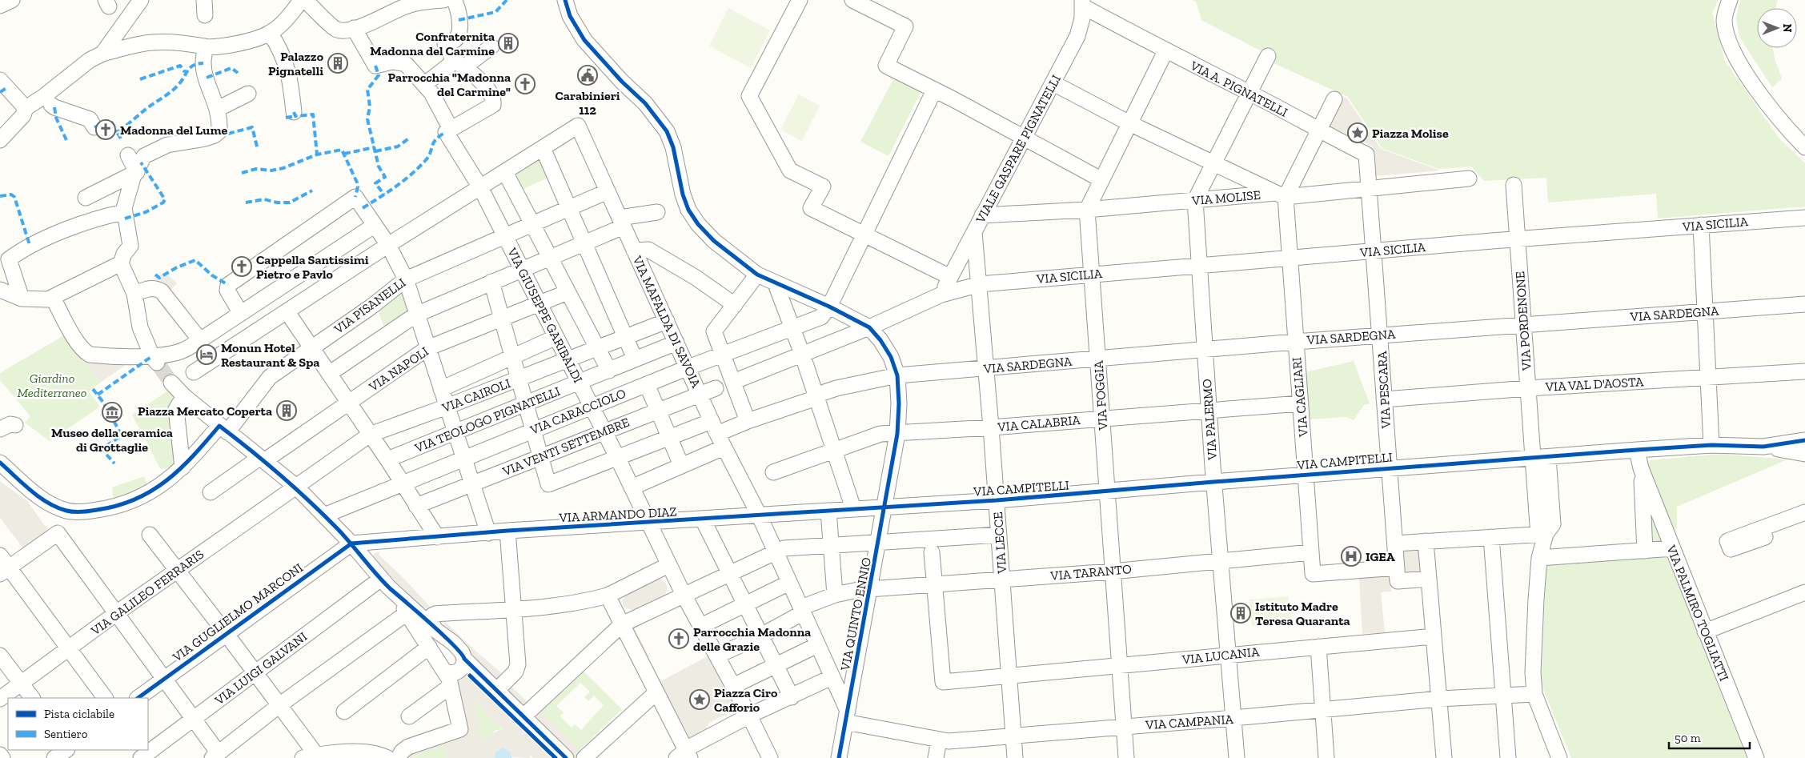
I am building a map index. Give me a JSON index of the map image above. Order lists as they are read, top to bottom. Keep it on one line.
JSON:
{"streets":{"street":["VIA A. PIGNATELLI","VIALE GASPARE PIGNATELLI","VIA MOLISE","VIA SICILIA","VIA PISANELLI","VIA SARDEGNA","VIA GIUSEPPE GARIBALDI","VIA PORDENONE","VIA MAFALDA DI SAVOIA","VIA NAPOLI","VIA VAL D'AOSTA","VIA PESCARA","VIA CAIROLI","VIA FOGGIA","VIA CAGLIARI","VIA CARACCIOLO","VIA TEOLOGO PIGNATELLI","VIA PALERMO","VIA CALABRIA","VIA VENTI SETTEMBRE","VIA CAMPITELLI","VIA ARMANDO DIAZ","VIA LECCE","VIA TARANTO","VIA GALILEO FERRARIS","VIA GUGLIELMO MARCONI","VIA PALMIRO TOGLIATTI","VIA QUINTO ENNIO","VIA LUCANIA","VIA LUIGI GALVANI","VIA CAMPANIA"]},"crossings":[["VIA A. PIGNATELLI","VIALE GASPARE PIGNATELLI"],["VIA A. PIGNATELLI","VIA MOLISE"],["VIA A. PIGNATELLI","VIA PESCARA"],["VIA A. PIGNATELLI","VIA FOGGIA"],["VIA A. PIGNATELLI","VIA CAGLIARI"],["VIA A. PIGNATELLI","VIA PALERMO"],["VIALE GASPARE PIGNATELLI","VIA MOLISE"],["VIALE GASPARE PIGNATELLI","VIA SICILIA"],["VIALE GASPARE PIGNATELLI","VIA LECCE"],["VIA MOLISE","VIA PESCARA"],["VIA MOLISE","VIA FOGGIA"],["VIA MOLISE","VIA CAGLIARI"],["VIA MOLISE","VIA PALERMO"],["VIA SICILIA","VIA PORDENONE"],["VIA SICILIA","VIA PESCARA"],["VIA SICILIA","VIA FOGGIA"],["VIA SICILIA","VIA CAGLIARI"],["VIA SICILIA","VIA PALERMO"],["VIA SICILIA","VIA LECCE"],["VIA SICILIA","VIA QUINTO ENNIO"],["VIA PISANELLI","VIA GIUSEPPE GARIBALDI"],["VIA PISANELLI","VIA MAFALDA DI SAVOIA"],["VIA SARDEGNA","VIA PORDENONE"],["VIA SARDEGNA","VIA MAFALDA DI SAVOIA"],["VIA SARDEGNA","VIA PESCARA"],["VIA SARDEGNA","VIA FOGGIA"],["VIA SARDEGNA","VIA CAGLIARI"],["VIA SARDEGNA","VIA PALERMO"],["VIA SARDEGNA","VIA LECCE"],["VIA SARDEGNA","VIA QUINTO ENNIO"],["VIA GIUSEPPE GARIBALDI","VIA NAPOLI"],["VIA GIUSEPPE GARIBALDI","VIA CAIROLI"],["VIA GIUSEPPE GARIBALDI","VIA CARACCIOLO"],["VIA GIUSEPPE GARIBALDI","VIA TEOLOGO PIGNATELLI"],["VIA GIUSEPPE GARIBALDI","VIA VENTI SETTEMBRE"],["VIA GIUSEPPE GARIBALDI","VIA ARMANDO DIAZ"],["VIA GIUSEPPE GARIBALDI","VIA TARANTO"],["VIA PORDENONE","VIA VAL D'AOSTA"],["VIA PORDENONE","VIA CAMPITELLI"],["VIA MAFALDA DI SAVOIA","VIA CAIROLI"],["VIA MAFALDA DI SAVOIA","VIA CARACCIOLO"],["VIA MAFALDA DI SAVOIA","VIA TEOLOGO PIGNATELLI"],["VIA MAFALDA DI SAVOIA","VIA VENTI SETTEMBRE"],["VIA MAFALDA DI SAVOIA","VIA ARMANDO DIAZ"],["VIA MAFALDA DI SAVOIA","VIA TARANTO"],["VIA MAFALDA DI SAVOIA","VIA QUINTO ENNIO"],["VIA MAFALDA DI SAVOIA","VIA CAMPANIA"],["VIA VAL D'AOSTA","VIA PESCARA"],["VIA PESCARA","VIA CAGLIARI"],["VIA PESCARA","VIA CAMPITELLI"],["VIA CAIROLI","VIA GALILEO FERRARIS"],["VIA FOGGIA","VIA CALABRIA"],["VIA FOGGIA","VIA CAMPITELLI"],["VIA FOGGIA","VIA TARANTO"],["VIA FOGGIA","VIA LUCANIA"],["VIA FOGGIA","VIA CAMPANIA"],["VIA CAGLIARI","VIA CALABRIA"],["VIA CAGLIARI","VIA CAMPITELLI"],["VIA CAGLIARI","VIA TARANTO"],["VIA CARACCIOLO","VIA QUINTO ENNIO"],["VIA PALERMO","VIA CALABRIA"],["VIA PALERMO","VIA CAMPITELLI"],["VIA PALERMO","VIA TARANTO"],["VIA PALERMO","VIA LUCANIA"],["VIA PALERMO","VIA CAMPANIA"],["VIA CALABRIA","VIA LECCE"],["VIA CALABRIA","VIA QUINTO ENNIO"],["VIA CAMPITELLI","VIA ARMANDO DIAZ"],["VIA CAMPITELLI","VIA LECCE"],["VIA CAMPITELLI","VIA PALMIRO TOGLIATTI"],["VIA CAMPITELLI","VIA QUINTO ENNIO"],["VIA ARMANDO DIAZ","VIA GUGLIELMO MARCONI"],["VIA ARMANDO DIAZ","VIA QUINTO ENNIO"],["VIA LECCE","VIA TARANTO"],["VIA LECCE","VIA LUCANIA"],["VIA LECCE","VIA CAMPANIA"],["VIA TARANTO","VIA QUINTO ENNIO"],["VIA TARANTO","VIA LUCANIA"],["VIA QUINTO ENNIO","VIA CAMPANIA"]],"parks":["Giardino Mediterraneo"],"places":{"building":["Confraternita Madonna del Carmine","Palazzo Pignatelli","Piazza Mercato Coperta","Istituto Madre Teresa Quaranta"],"public building":["Carabinieri 112"],"church":["Parrocchia \"Madonna del Carmine\"","Madonna del Lume","Cappella Santissimi Pietro e Pavlo","Parrocchia Madonna delle Grazie"],"place":["Piazza Molise","Piazza Ciro Cafforio"],"hotel":["Monun Hotel Restaurant & Spa"],"museum":["Museo della ceramica di Grottaglie"],"hospital":["IGEA"]},"legend":["Pista ciclabile","Sentiero"],"scale_bar":"50 m","north":"right"}
